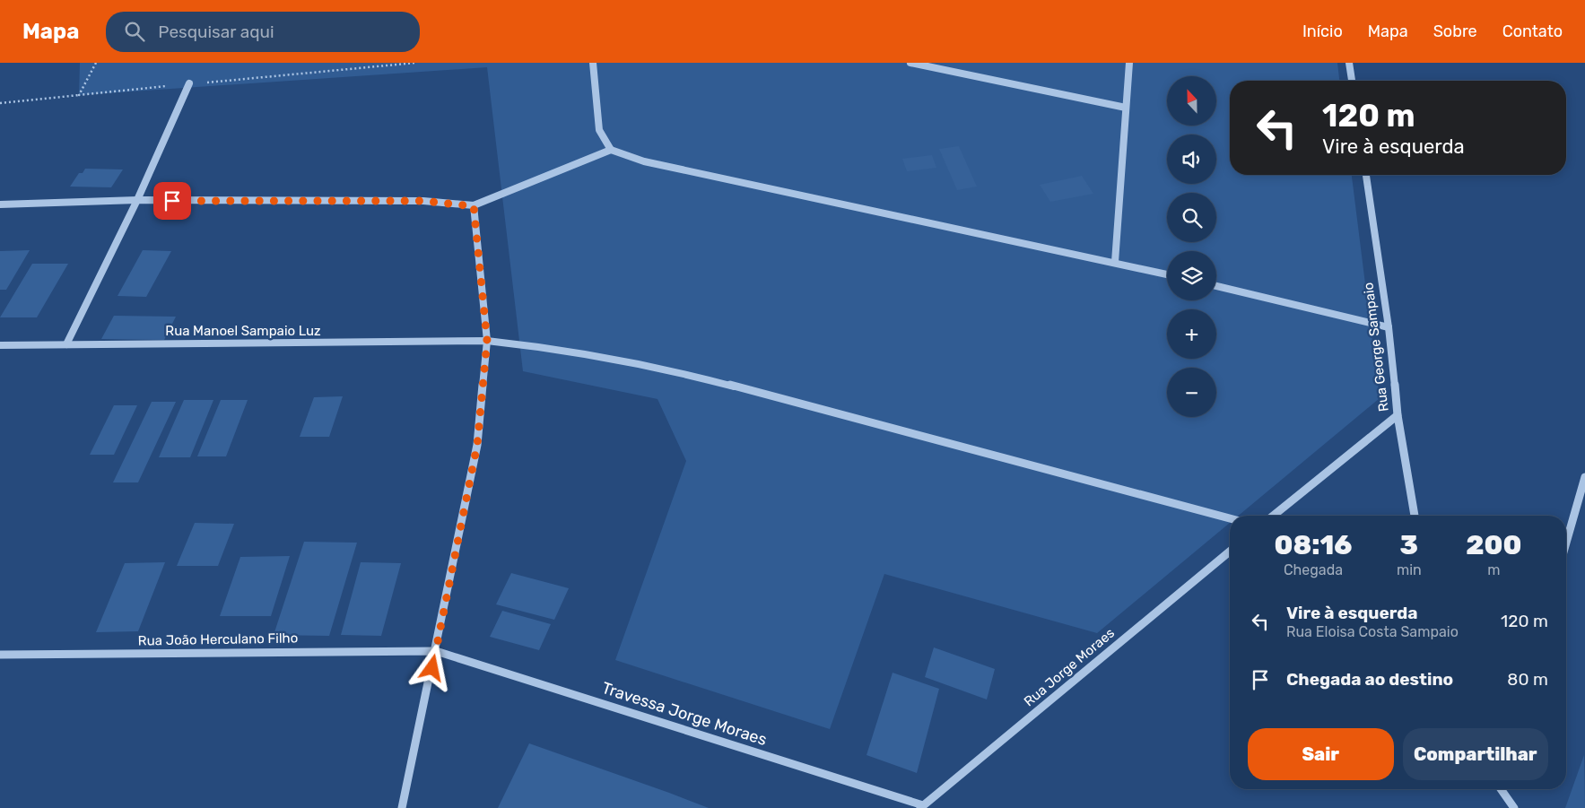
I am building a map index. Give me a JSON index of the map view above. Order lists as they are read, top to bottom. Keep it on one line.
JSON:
{"streets":{"street":["Rua Manoel Sampaio Luz","Rua George Sampaio","Rua João Herculano Filho","Rua Jorge Moraes","Travessa Jorge Moraes"]},"crossings":[["Rua João Herculano Filho","Travessa Jorge Moraes"],["Rua Jorge Moraes","Travessa Jorge Moraes"]],"north":"top","page":{"header":"Mapa","search":"Pesquisar aqui","nav":["Início","Mapa","Sobre","Contato"],"map_buttons":["+","−"],"turn":["120 m","Vire à esquerda"],"eta":["08:16","Chegada","3","min","200","m"],"list":[{"name":"Vire à esquerda","note":"Rua Eloisa Costa Sampaio","value":"120 m"},{"name":"Chegada ao destino","value":"80 m"}],"buttons":["Sair","Compartilhar"]}}
